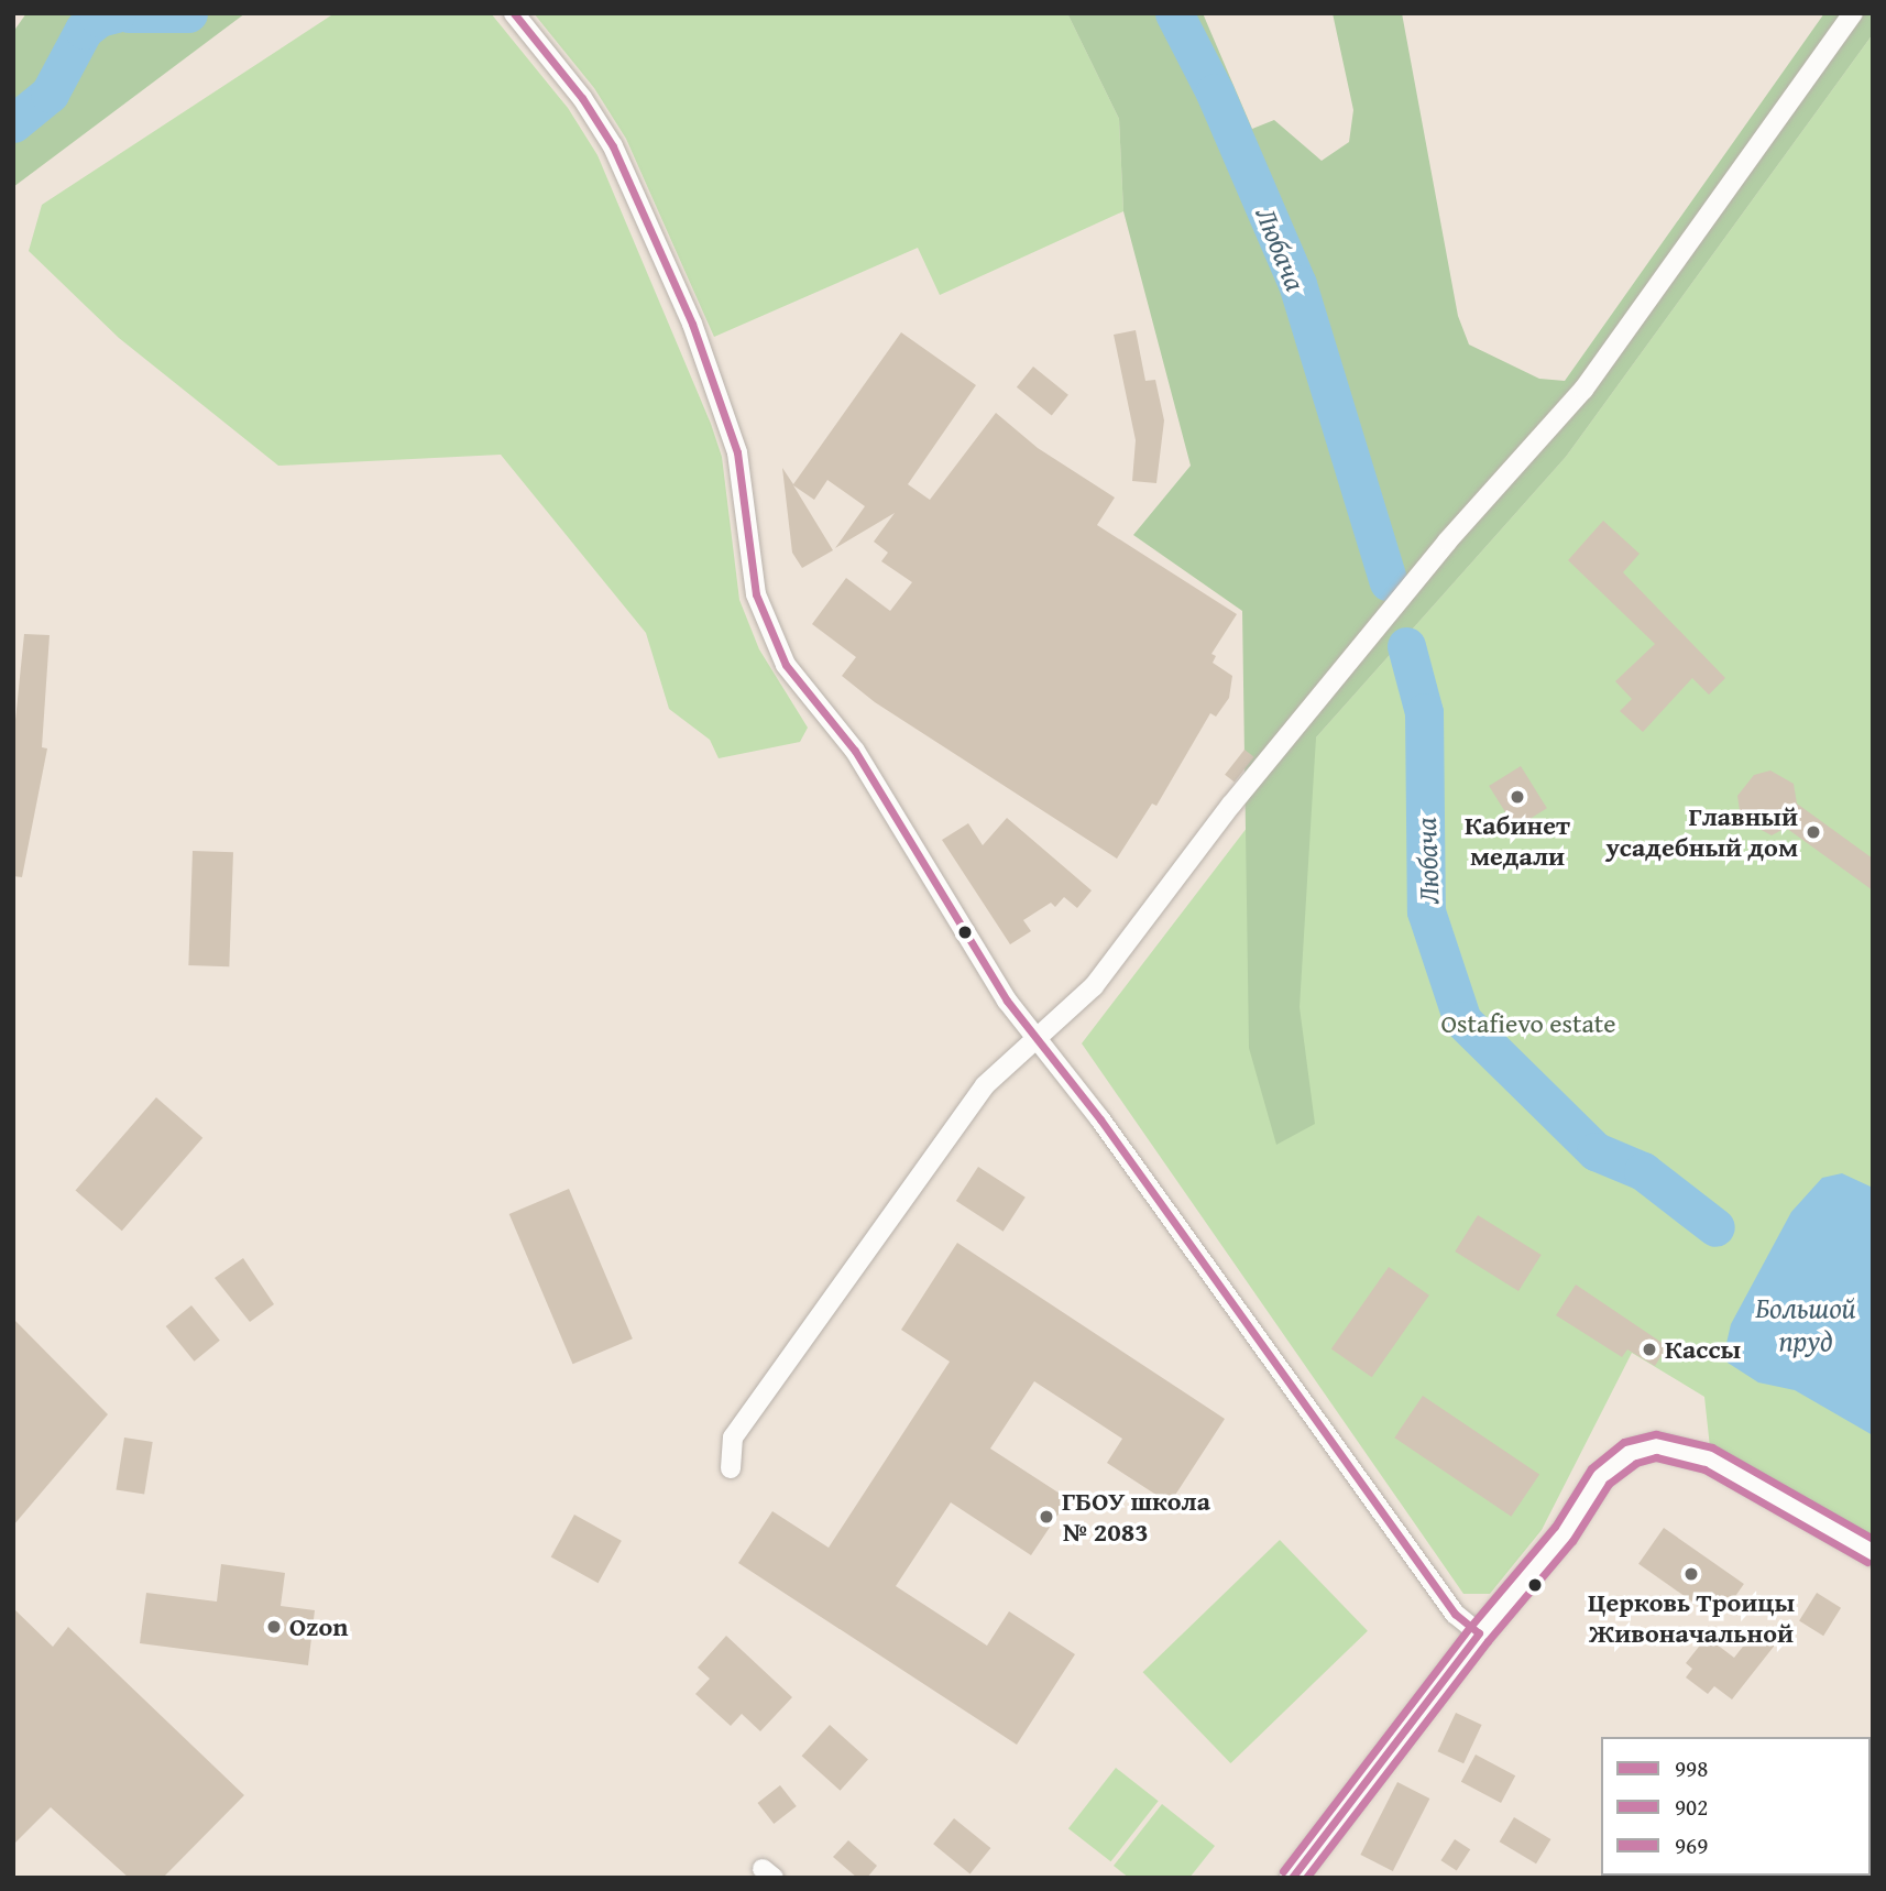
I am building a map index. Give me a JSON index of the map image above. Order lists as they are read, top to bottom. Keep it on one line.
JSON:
{"water":["Любача","Большой пруд"],"parks":["Ostafievo estate"],"places":["Кабинет медали","Главный усадебный дом","Кассы","ГБОУ школа № 2083","Церковь Троицы Живоначальной","Ozon"],"lines":["transit line 998","transit line 969","transit line 902"],"legend":["998","902","969"]}
